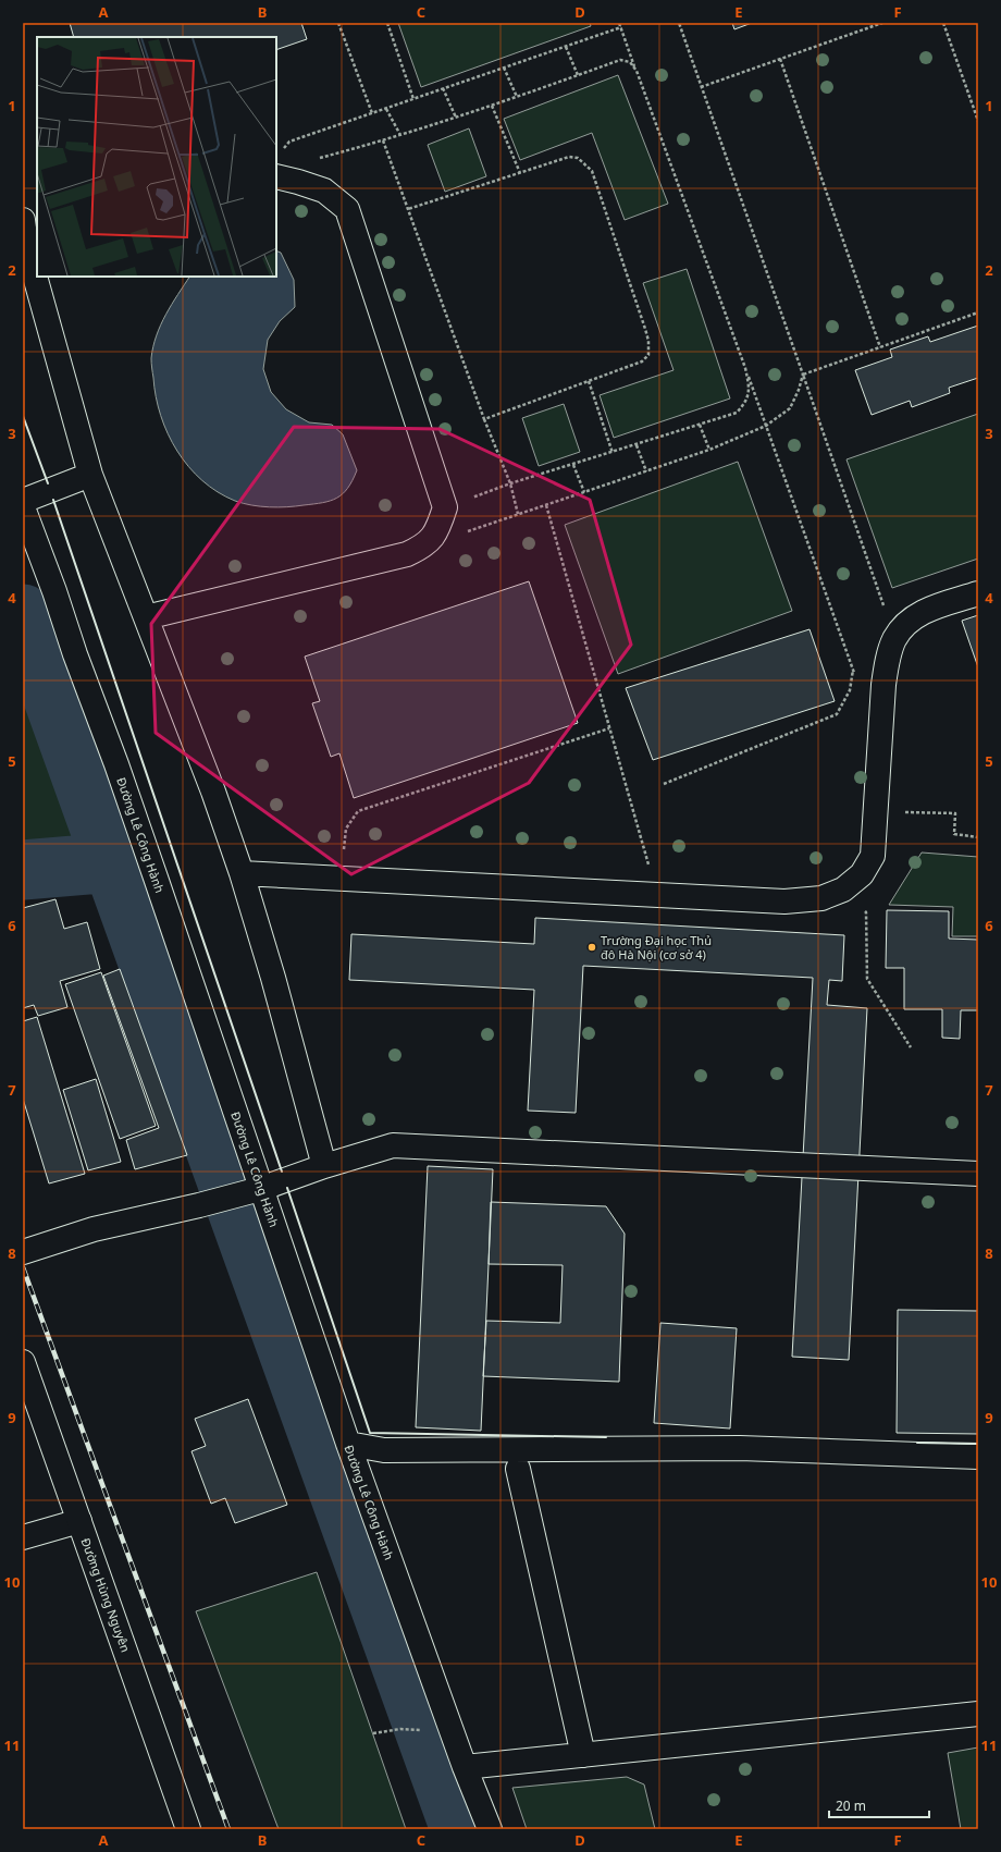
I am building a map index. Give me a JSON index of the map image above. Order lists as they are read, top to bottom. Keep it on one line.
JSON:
{"streets":{"main road":["Đường Lê Công Hành","Đường Hùng Nguyên"]},"places":["Trường Đại học Thủ đô Hà Nội (cơ sở 4)"],"scale_bar":"20 m","grid":{"columns":["A","B","C","D","E","F"],"rows":["1","2","3","4","5","6","7","8","9","10","11"]}}
